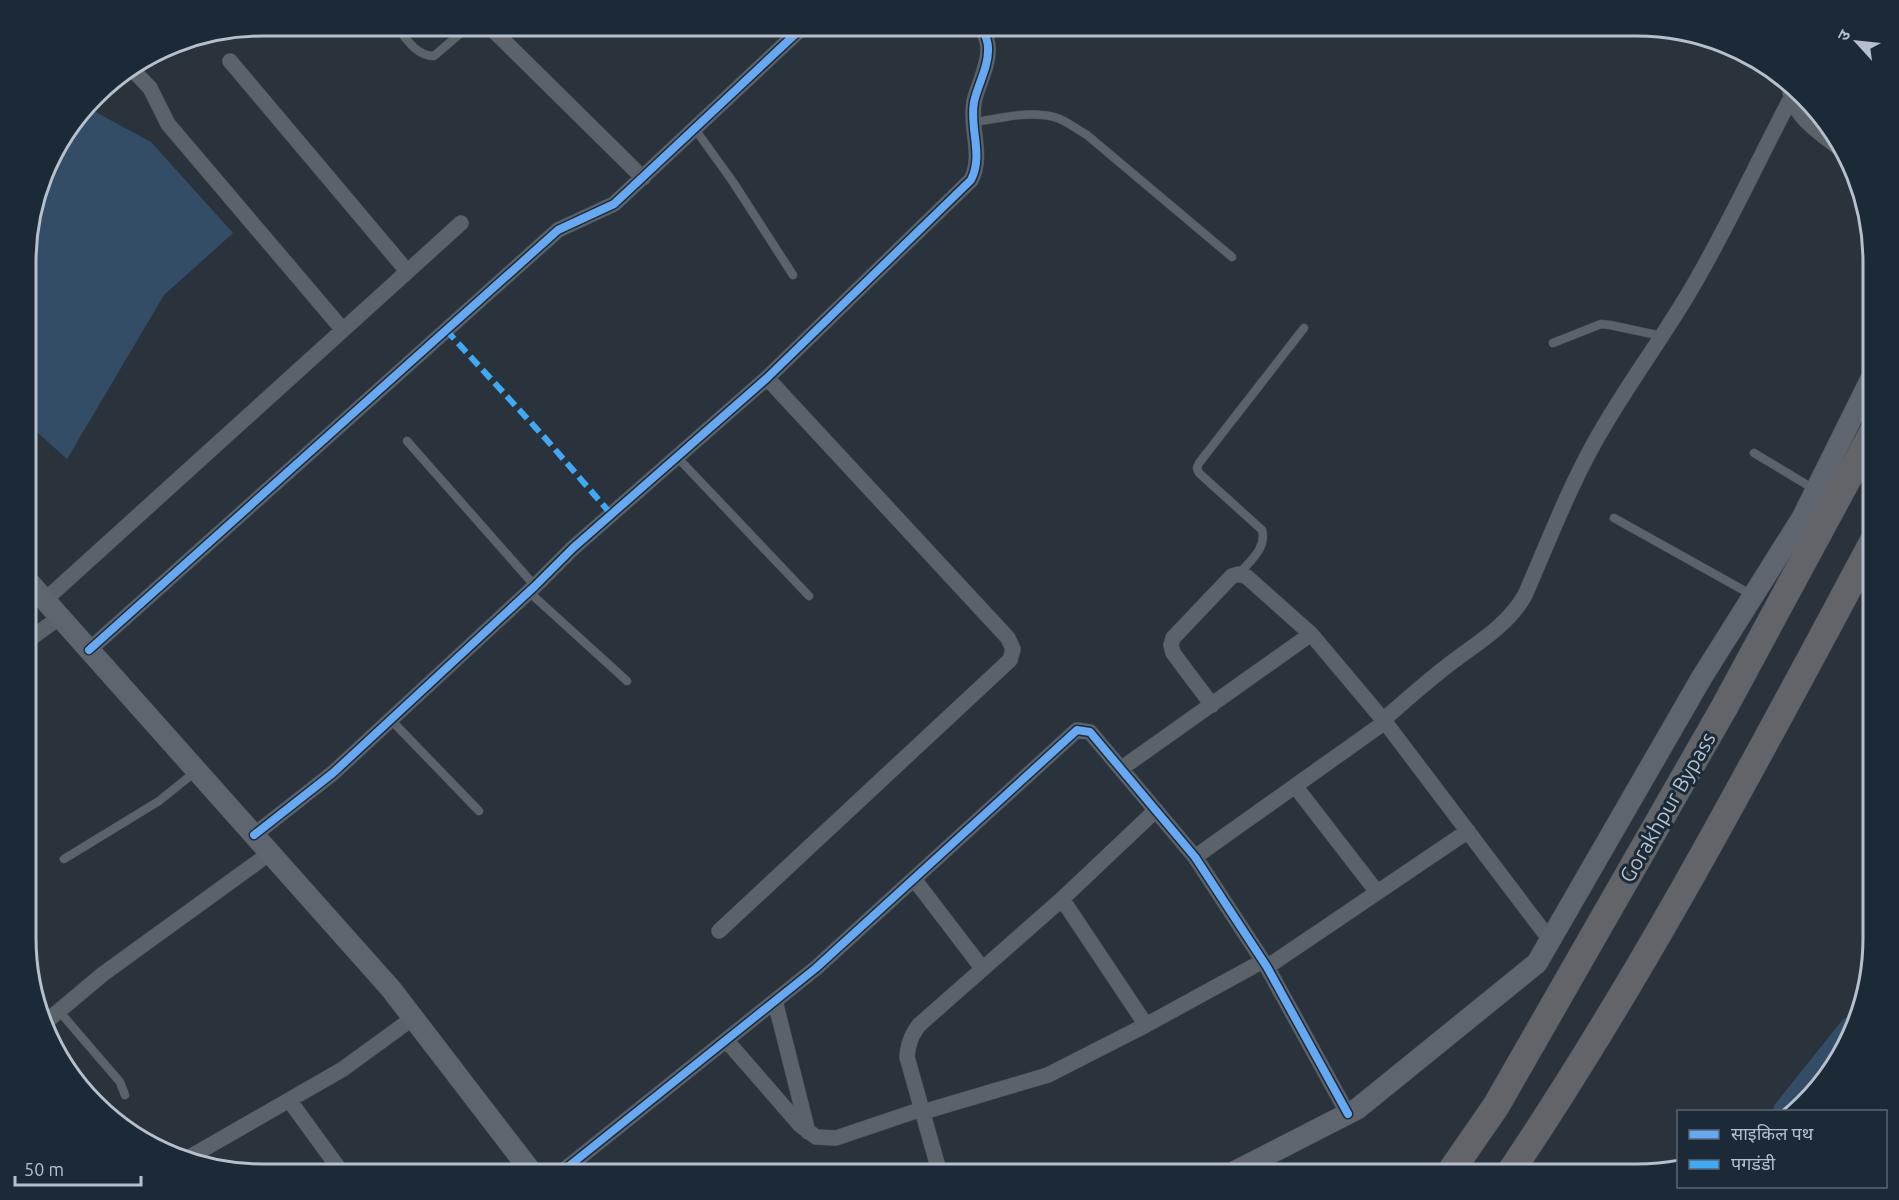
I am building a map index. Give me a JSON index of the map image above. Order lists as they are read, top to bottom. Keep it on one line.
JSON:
{"streets":{"highway":["Gorakhpur Bypass"]},"legend":["साइकिल पथ","पगडंडी"],"scale_bar":"50 m","north":"top left"}
